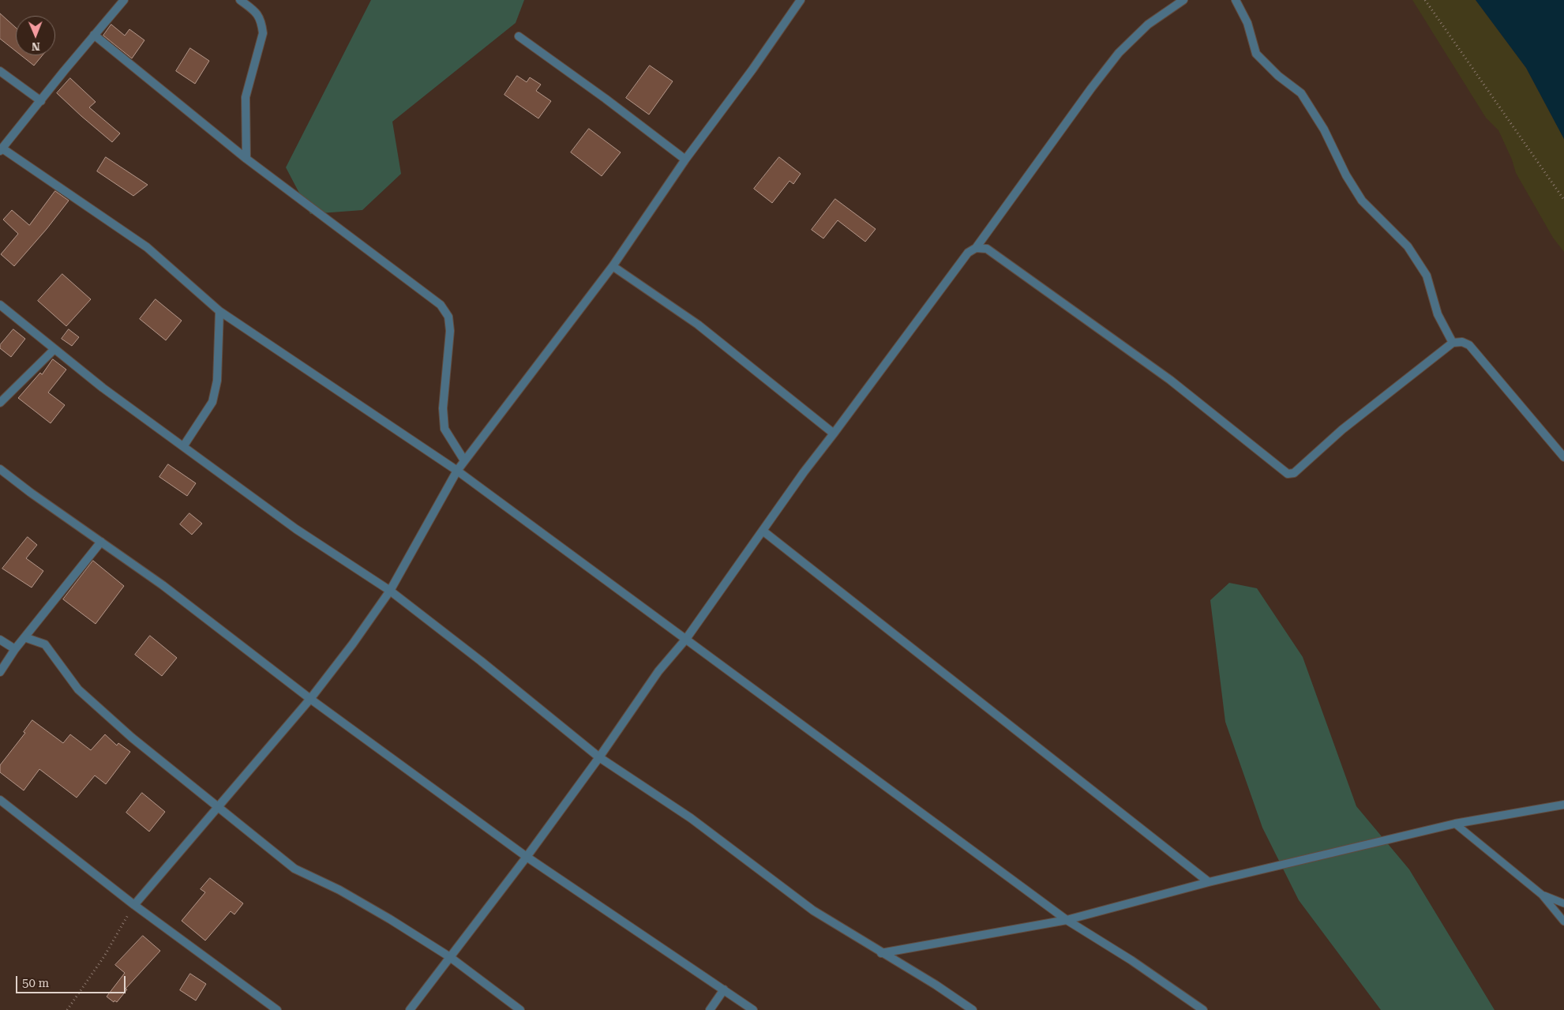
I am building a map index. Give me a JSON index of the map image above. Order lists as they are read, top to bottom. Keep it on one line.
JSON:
{"scale_bar":"50 m","north":"bottom"}
